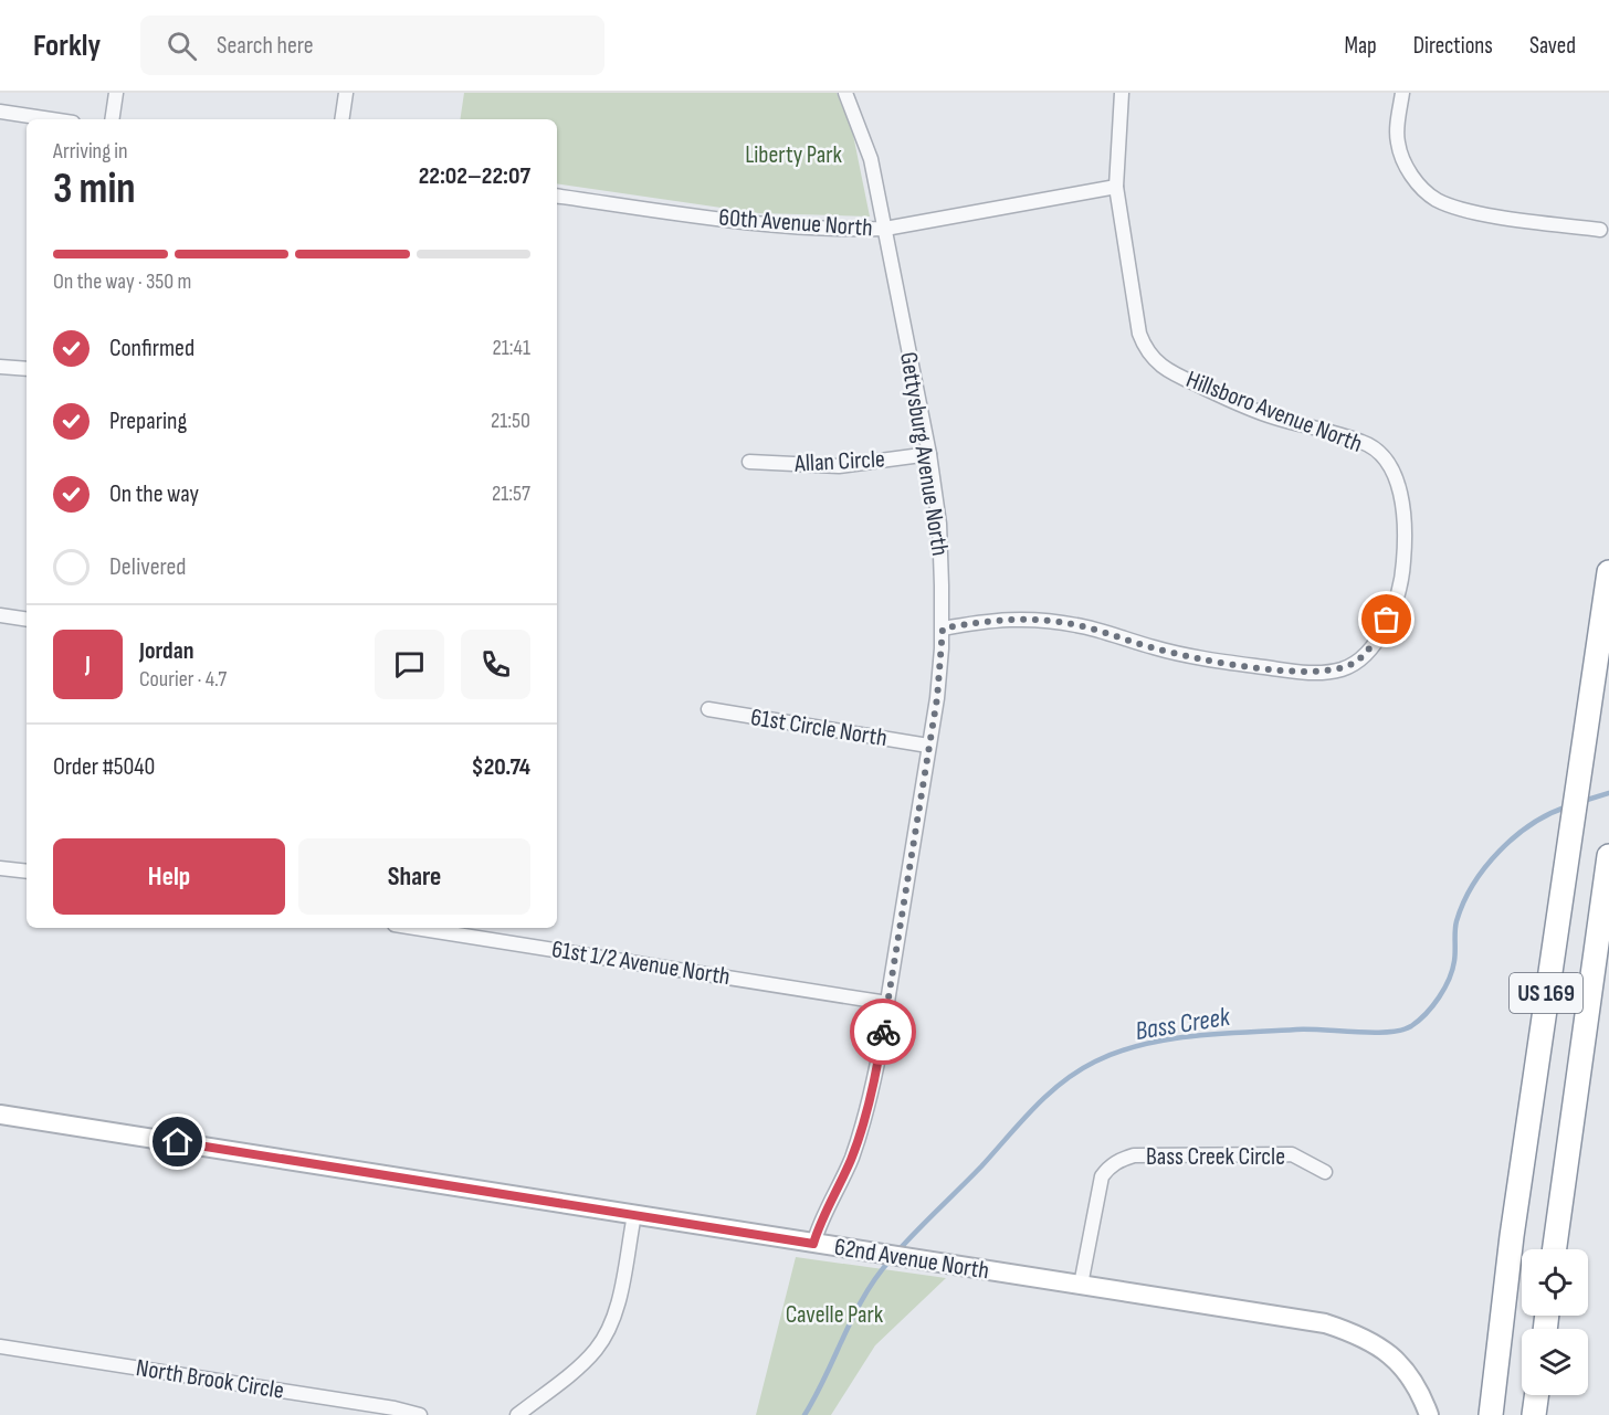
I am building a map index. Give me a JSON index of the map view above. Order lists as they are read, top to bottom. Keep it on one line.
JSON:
{"streets":{"highway":["US 169"],"street":["60th Avenue North","Hillsboro Avenue North","Gettysburg Avenue North","Allan Circle","61st Circle North","61st 1/2 Avenue North","Bass Creek Circle","62nd Avenue North","North Brook Circle"]},"crossings":[["60th Avenue North","Hillsboro Avenue North"],["60th Avenue North","Gettysburg Avenue North"],["Hillsboro Avenue North","Gettysburg Avenue North"],["Gettysburg Avenue North","Allan Circle"],["Gettysburg Avenue North","61st Circle North"],["Gettysburg Avenue North","61st 1/2 Avenue North"],["Gettysburg Avenue North","62nd Avenue North"],["Bass Creek Circle","62nd Avenue North"]],"water":["Bass Creek"],"parks":["Liberty Park","Cavelle Park"],"page":{"header":"Forkly","search":"Search here","nav":["Map","Directions","Saved"],"heading":["3 min","Arriving in","22:02–22:07"],"panel":["Jordan","Courier · 4.7","Order #5040","$20.74"],"bar":"On the way · 350 m","list":[["Confirmed","21:41"],["Preparing","21:50"],["On the way","21:57"],"Delivered"],"round":"J","buttons":["Help","Share"]}}
